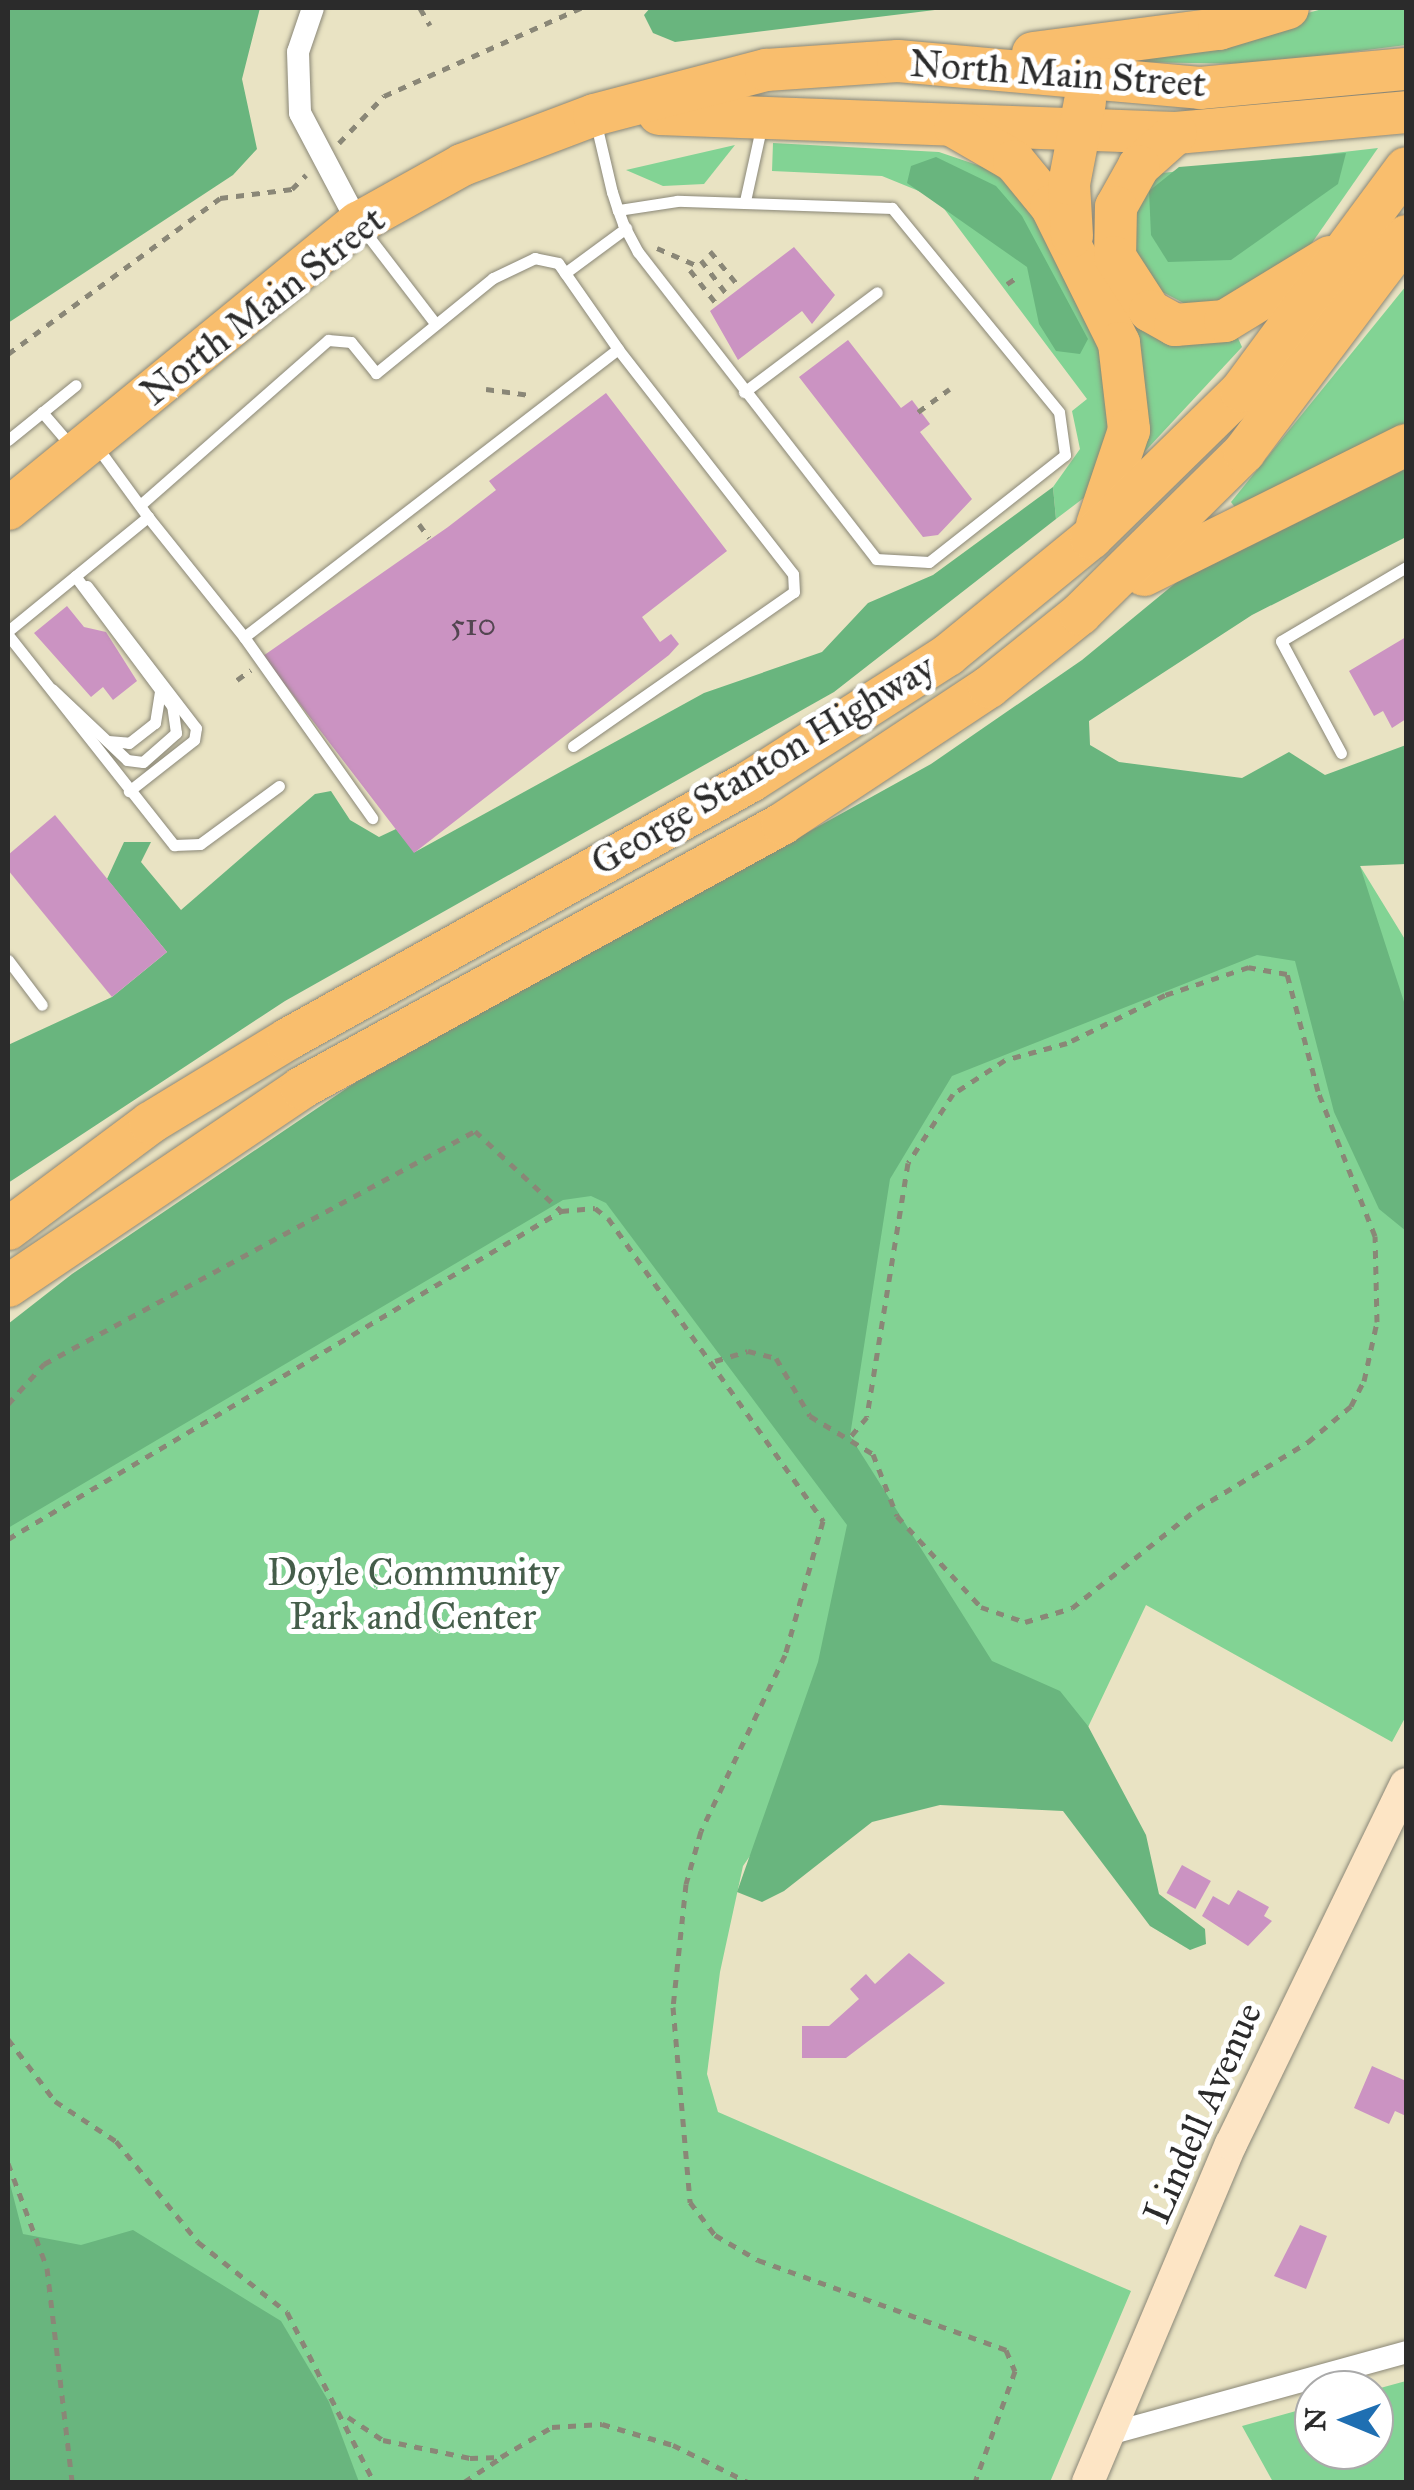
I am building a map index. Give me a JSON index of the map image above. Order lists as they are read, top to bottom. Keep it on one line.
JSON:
{"streets":{"highway":["North Main Street","George Stanton Highway"],"street":["Lindell Avenue"]},"parks":["Doyle Community Park and Center"],"house_numbers":["510"],"north":"left"}
